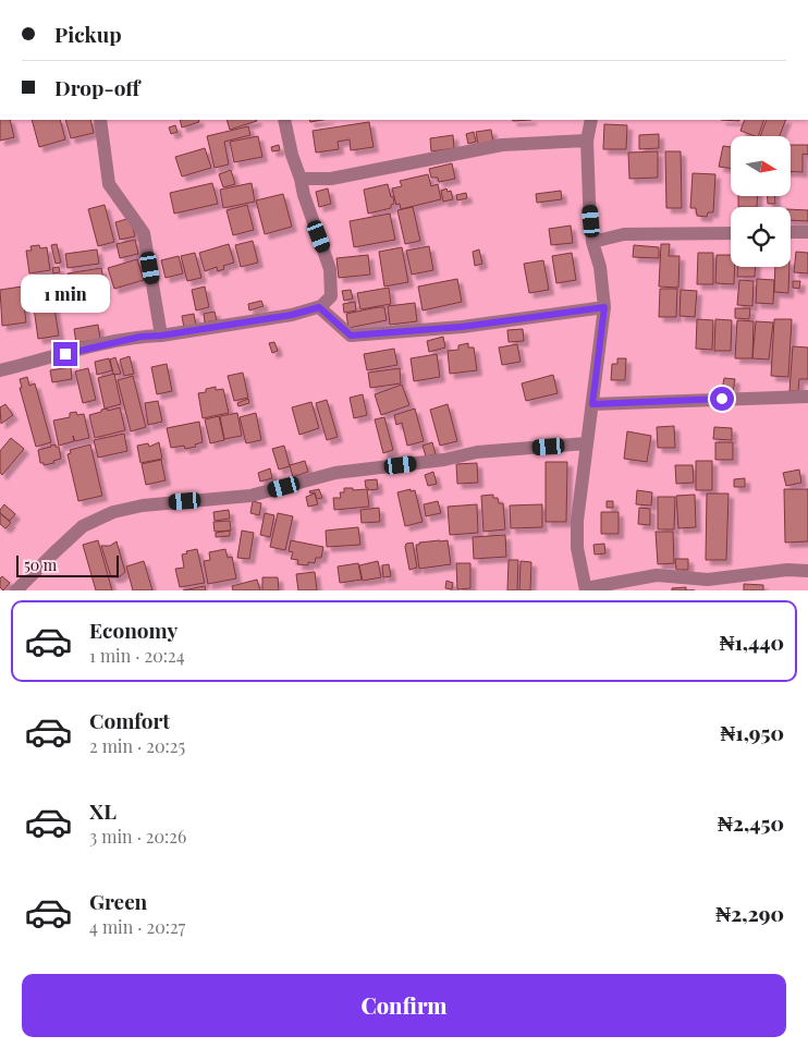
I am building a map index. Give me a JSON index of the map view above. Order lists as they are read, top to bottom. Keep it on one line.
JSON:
{"scale_bar":"50 m","north":"right","page":{"banner":["Pickup","Drop-off"],"bubble":"1 min","scale":"50 m","list":[{"name":"Economy","note":"1 min · 20:24","value":"₦1,440"},{"name":"Comfort","note":"2 min · 20:25","value":"₦1,950"},{"name":"XL","note":"3 min · 20:26","value":"₦2,450"},{"name":"Green","note":"4 min · 20:27","value":"₦2,290"}],"buttons":"Confirm"}}
